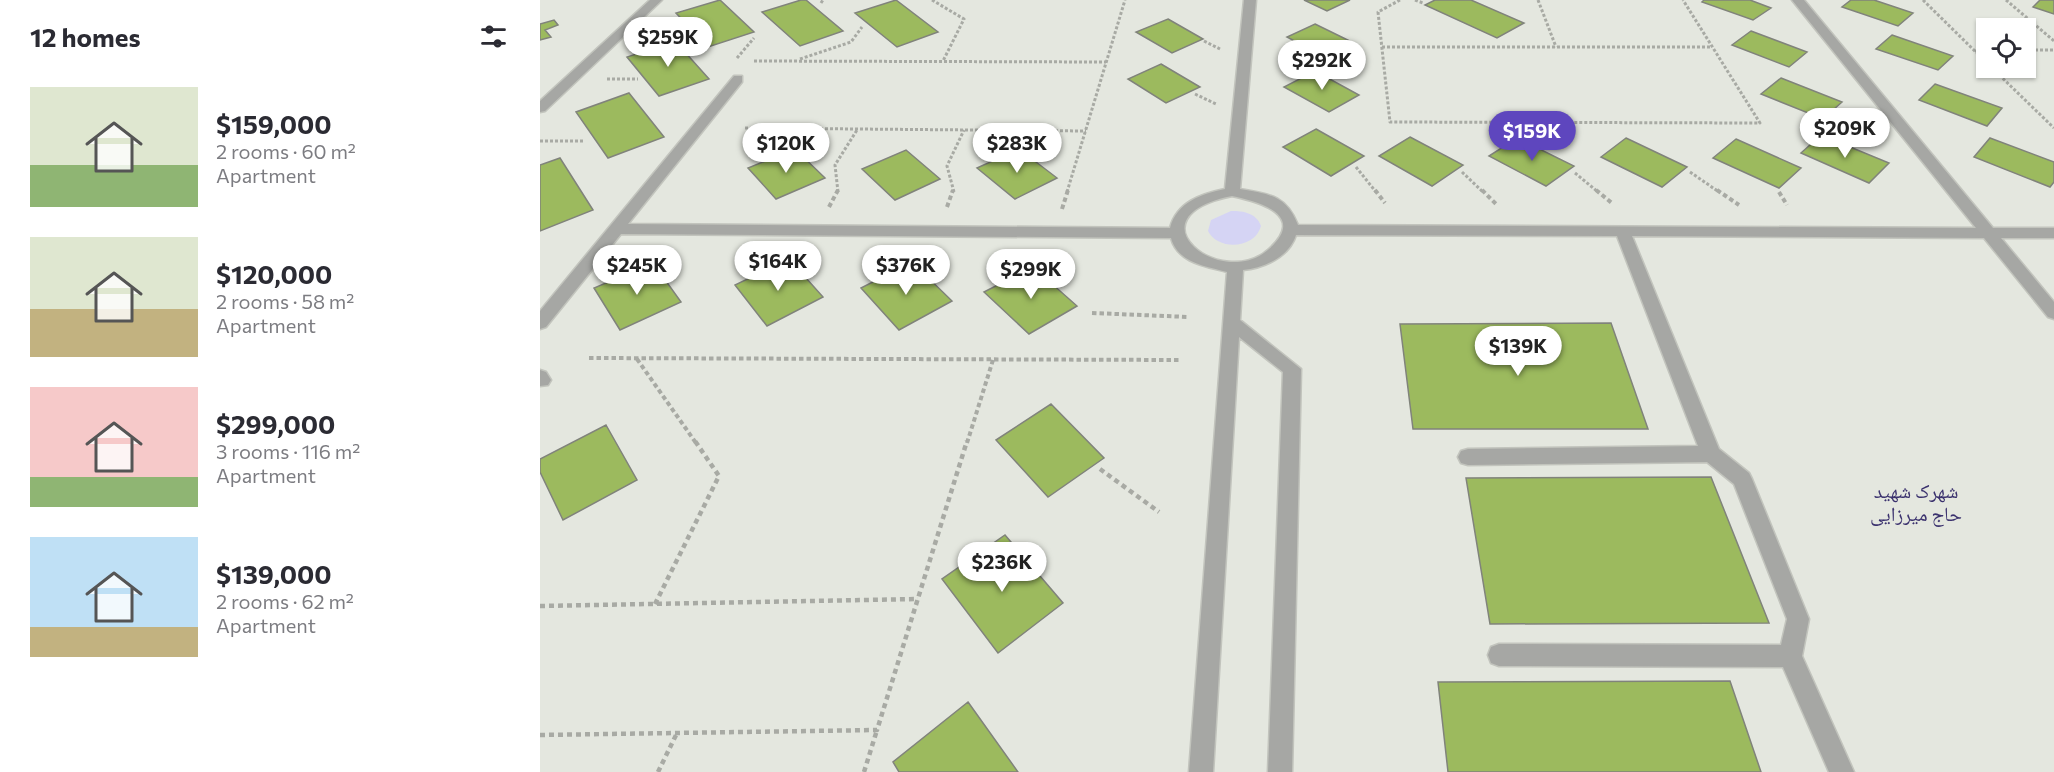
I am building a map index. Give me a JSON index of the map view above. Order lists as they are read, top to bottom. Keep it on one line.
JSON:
{"districts":["شهرک شهید حاج میرزایی"],"page":{"heading":"12 homes","price":["$259K","$292K","$209K","$159K","$120K","$283K","$164K","$245K","$376K","$299K","$139K","$236K"],"list":[{"name":"$159,000","note":"2 rooms · 60 m² · Apartment"},{"name":"$120,000","note":"2 rooms · 58 m² · Apartment"},{"name":"$299,000","note":"3 rooms · 116 m² · Apartment"},{"name":"$139,000","note":"2 rooms · 62 m² · Apartment"}]}}
